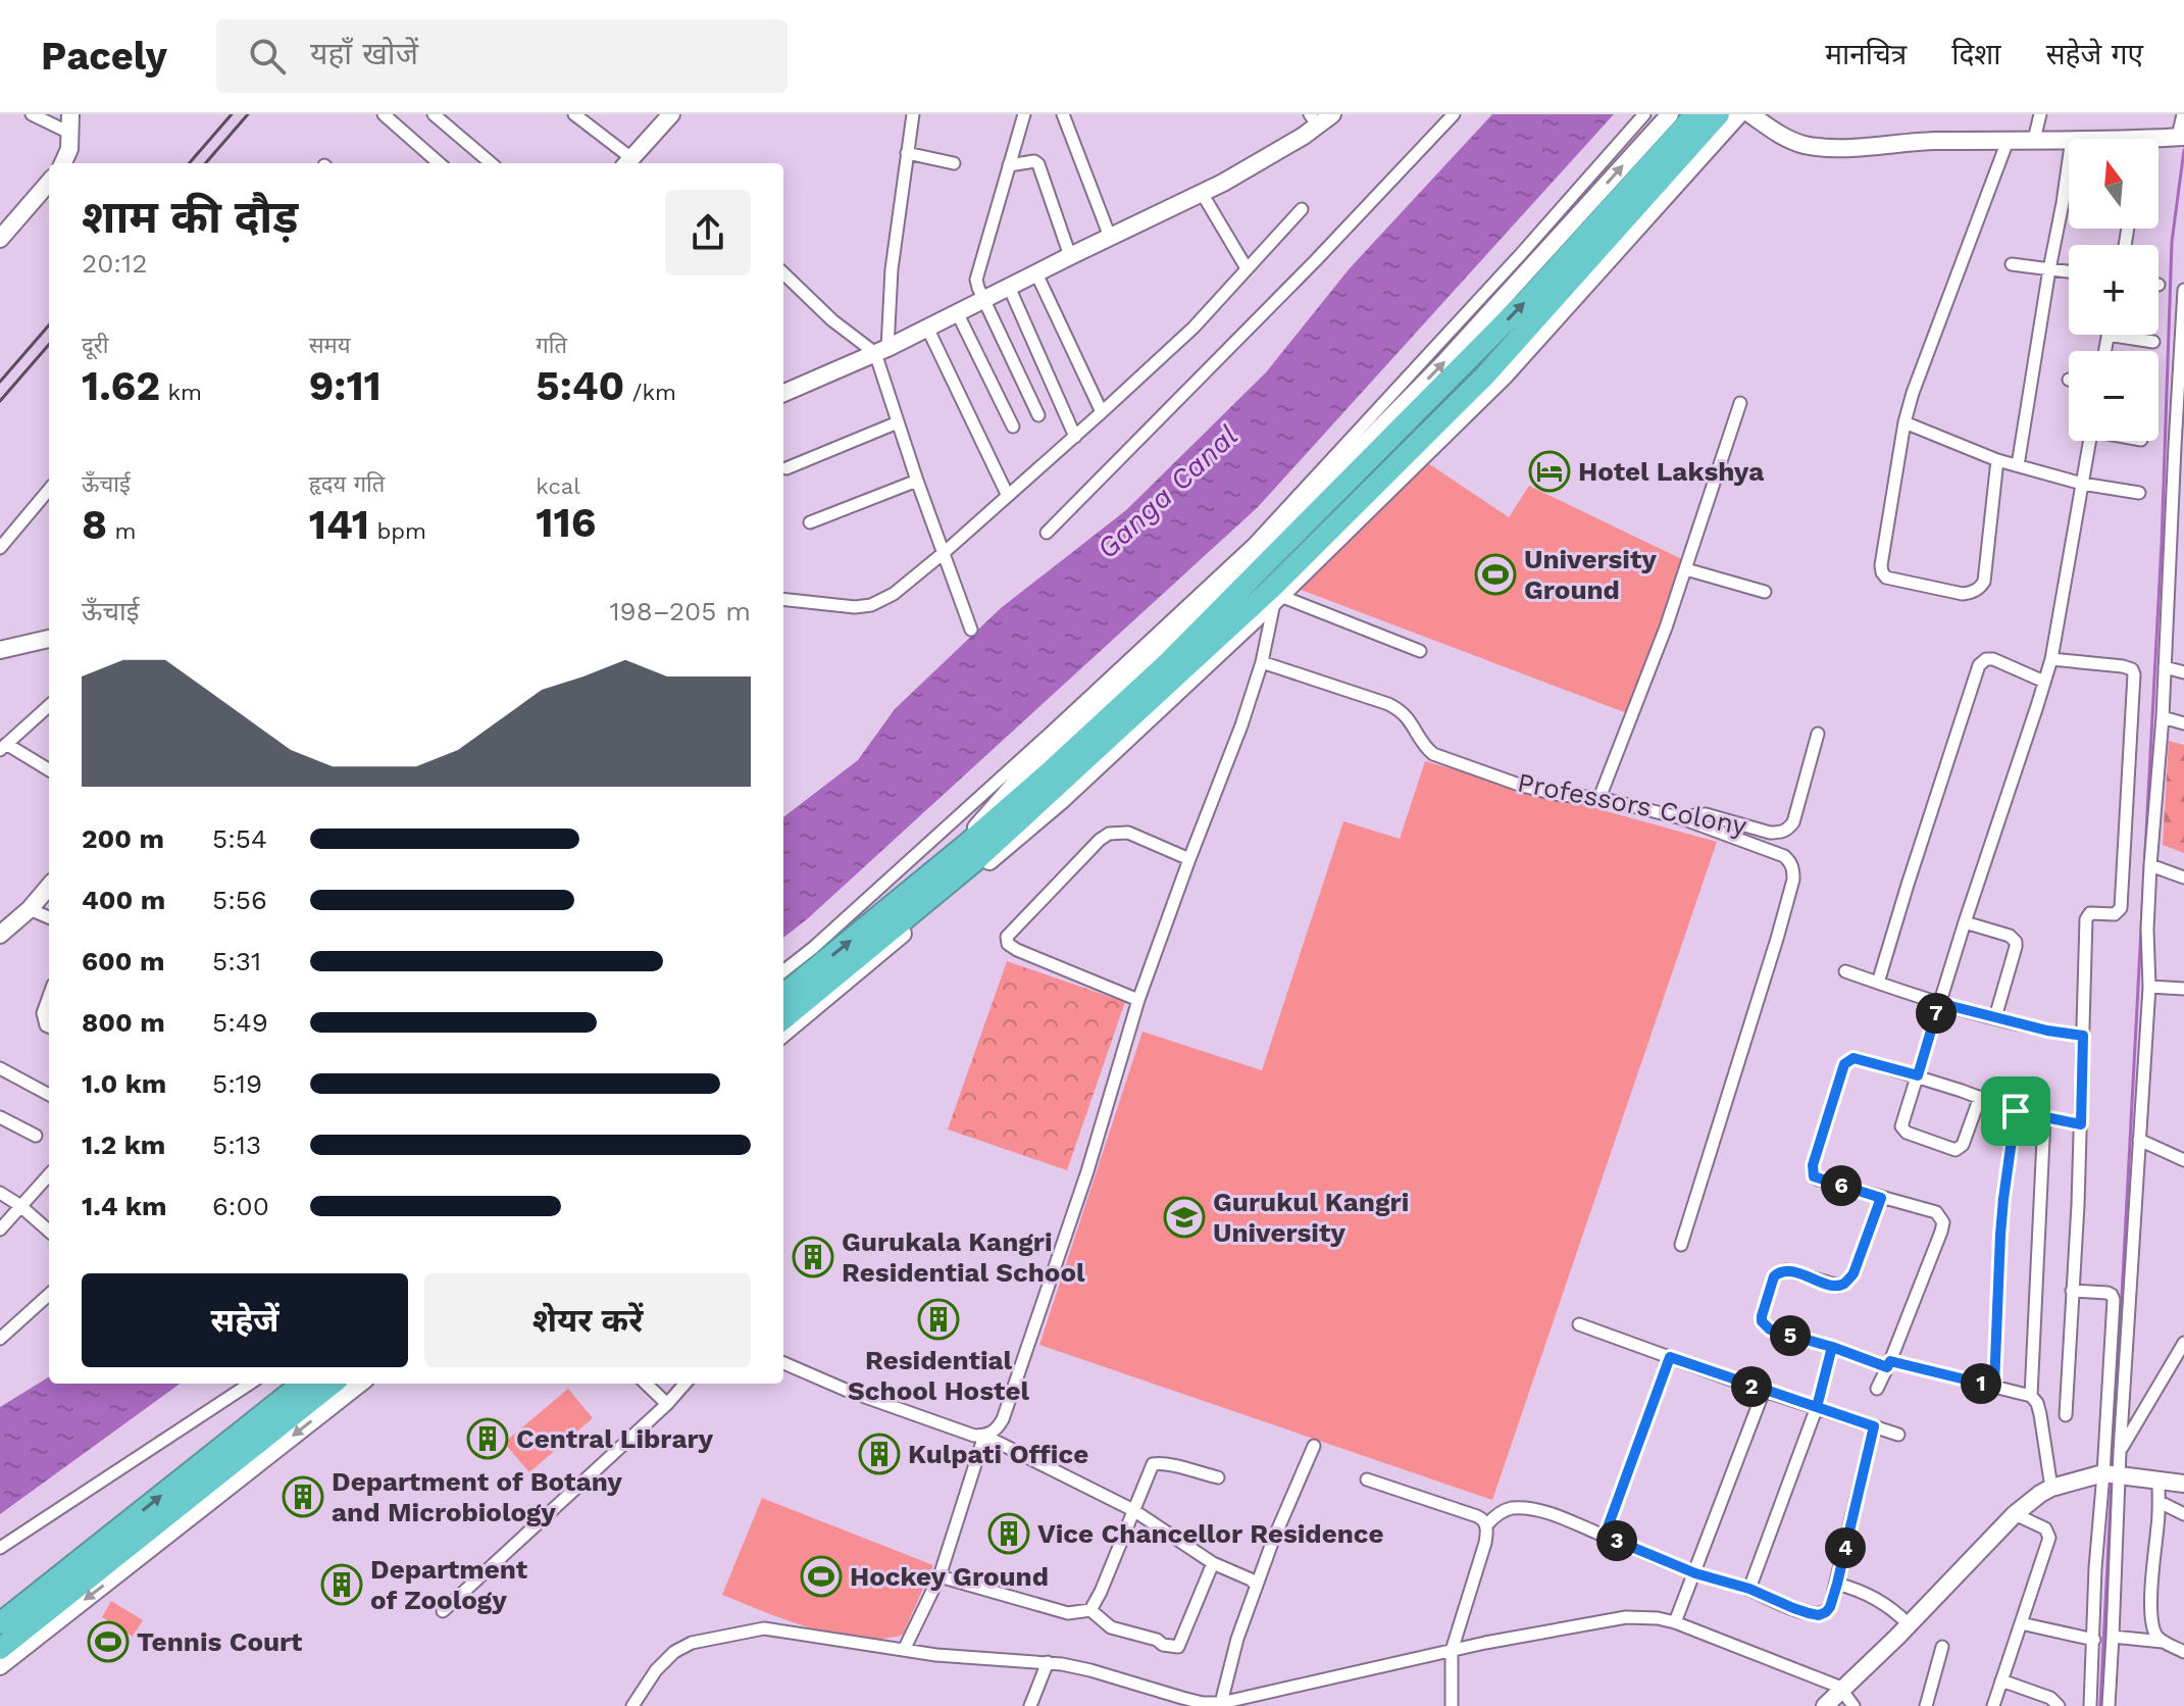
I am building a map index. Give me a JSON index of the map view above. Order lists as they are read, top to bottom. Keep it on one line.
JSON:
{"streets":{"street":["Professors Colony"]},"water":["Ganga Canal"],"places":{"hotel":["Hotel Lakshya"],"sports":["University Ground","Hockey Ground","Tennis Court"],"school or university":["Gurukul Kangri University"],"building":["Gurukala Kangri Residential School","Residential School Hostel","Central Library","Kulpati Office","Department of Botany and Microbiology","Vice Chancellor Residence","Department of Zoology"]},"north":"top","page":{"header":"Pacely","search":"यहाँ खोजें","nav":["मानचित्र","दिशा","सहेजे गए"],"map_buttons":["+","−"],"heading":["शाम की दौड़","20:12"],"stats":[["दूरी","1.62 km"],["समय","9:11"],["गति","5:40 /km"],["ऊँचाई","8 m"],["हृदय गति","141 bpm"],["kcal","116"]],"chart":["ऊँचाई","198–205 m"],"list":[{"name":"200 m","note":"5:54"},{"name":"400 m","note":"5:56"},{"name":"600 m","note":"5:31"},{"name":"800 m","note":"5:49"},{"name":"1.0 km","note":"5:19"},{"name":"1.2 km","note":"5:13"},{"name":"1.4 km","note":"6:00"}],"pins":["7","6","5","1","2","3","4"],"buttons":["सहेजें","शेयर करें"]}}
